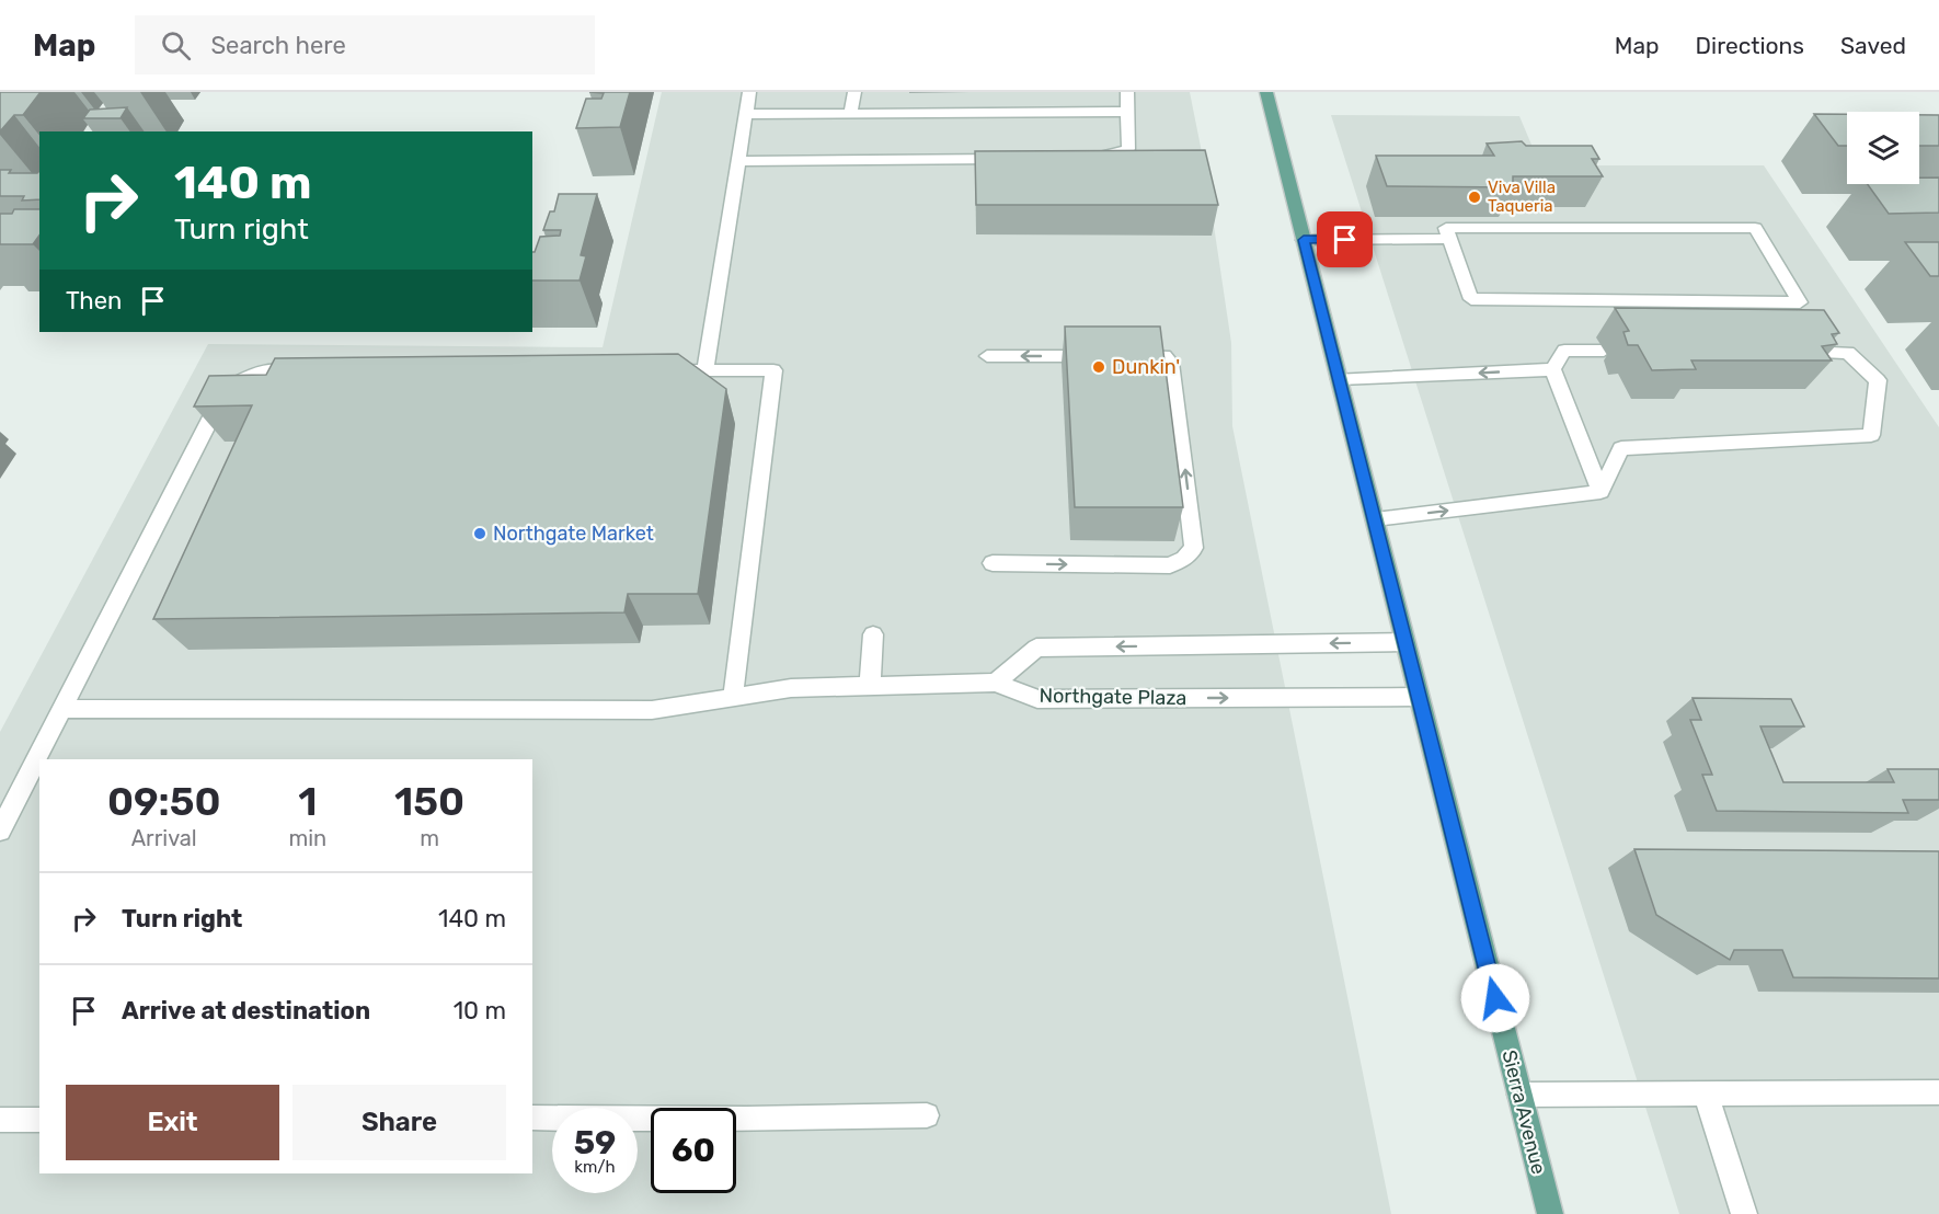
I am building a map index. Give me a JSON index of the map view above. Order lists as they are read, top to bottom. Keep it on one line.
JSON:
{"streets":{"main road":["Sierra Avenue"],"lane":["Northgate Plaza"]},"crossings":[["Northgate Plaza","Sierra Avenue"]],"places":["Viva Villa Taqueria","Dunkin'","Northgate Market"],"page":{"header":"Map","search":"Search here","nav":["Map","Directions","Saved"],"turn":["140 m","Turn right"],"then":"Then","eta":["09:50","Arrival","1","min","150","m"],"list":[{"name":"Turn right","value":"140 m"},{"name":"Arrive at destination","value":"10 m"}],"buttons":["Exit","Share"],"speed":"59 km/h","limit":"60"}}
